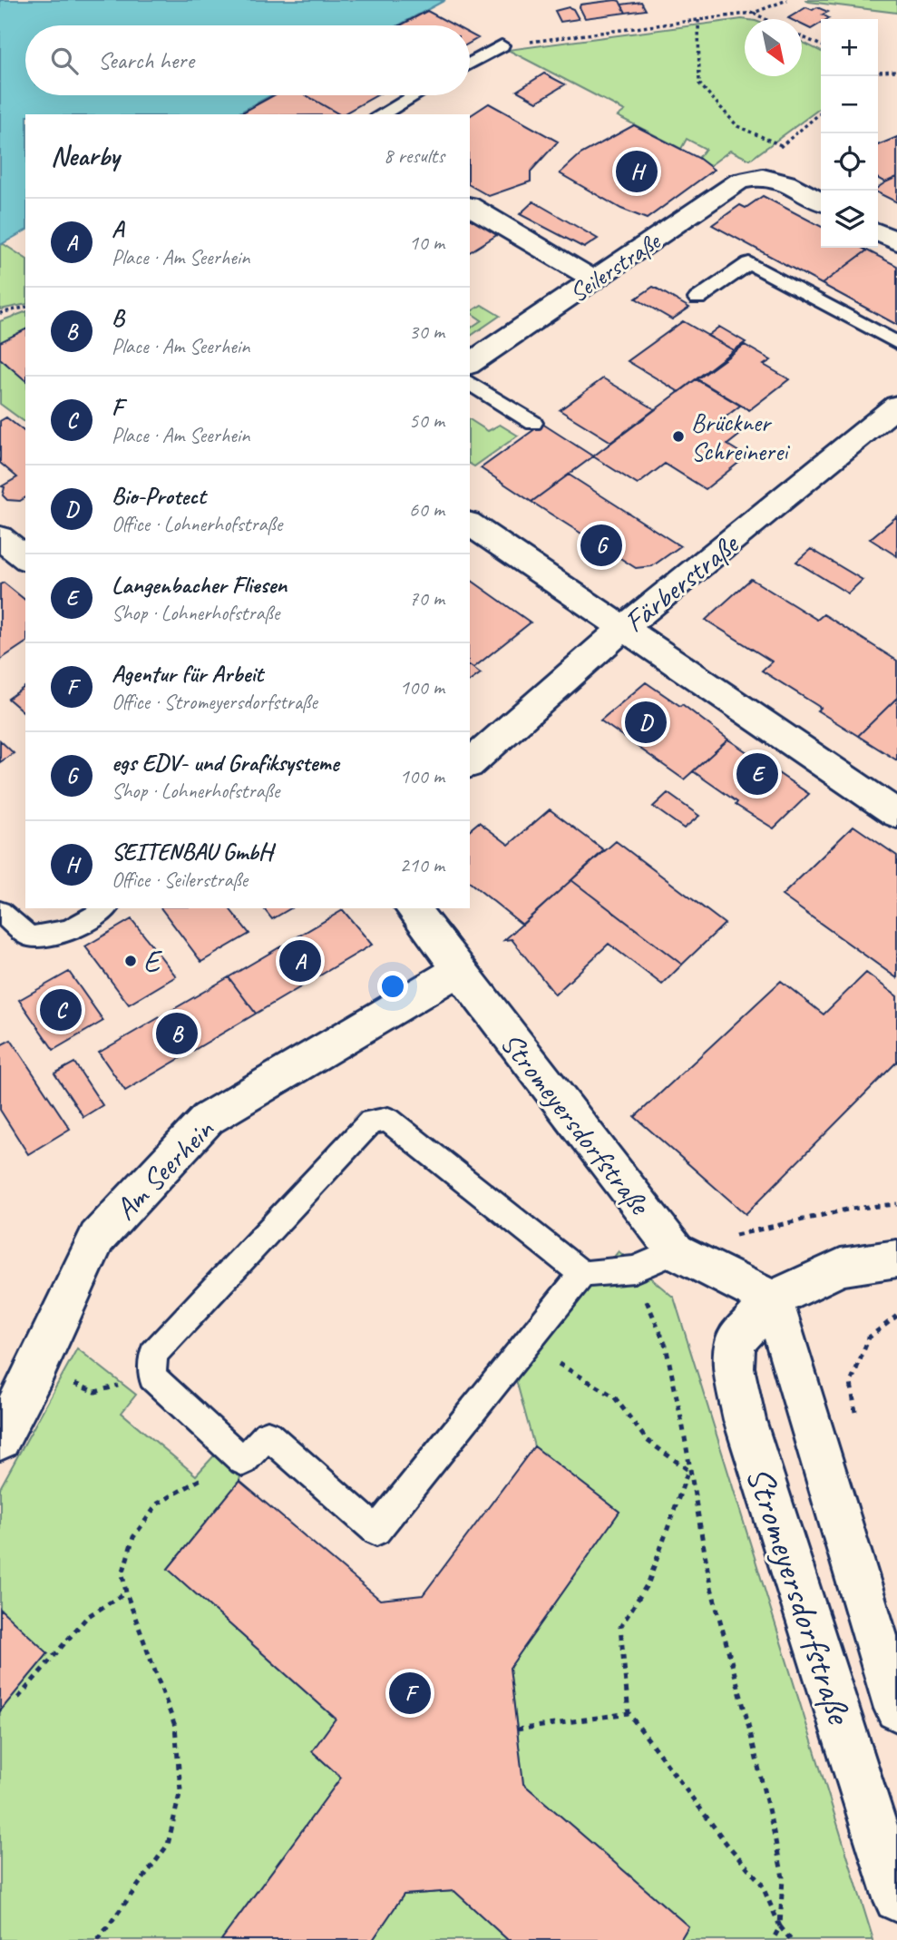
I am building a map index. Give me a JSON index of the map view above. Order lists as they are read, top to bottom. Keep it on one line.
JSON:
{"streets":{"street":["Seilerstraße","Färberstraße","Stromeyersdorfstraße","Am Seerhein"]},"crossings":[["Stromeyersdorfstraße","Am Seerhein"]],"places":["Brückner Schreinerei","E"],"north":"bottom right","page":{"map_buttons":["+","−"],"search":"Search here","heading":["Nearby","8 results"],"pins":["H","G","D","E","A","C","B","F"],"list":[{"mark":"A","name":"A","note":"Place · Am Seerhein","value":"10 m"},{"mark":"B","name":"B","note":"Place · Am Seerhein","value":"30 m"},{"mark":"C","name":"F","note":"Place · Am Seerhein","value":"50 m"},{"mark":"D","name":"Bio-Protect","note":"Office · Lohnerhofstraße","value":"60 m"},{"mark":"E","name":"Langenbacher Fliesen","note":"Shop · Lohnerhofstraße","value":"70 m"},{"mark":"F","name":"Agentur für Arbeit","note":"Office · Stromeyersdorfstraße","value":"100 m"},{"mark":"G","name":"egs EDV- und Grafiksysteme","note":"Shop · Lohnerhofstraße","value":"100 m"},{"mark":"H","name":"SEITENBAU GmbH","note":"Office · Seilerstraße","value":"210 m"}]}}
